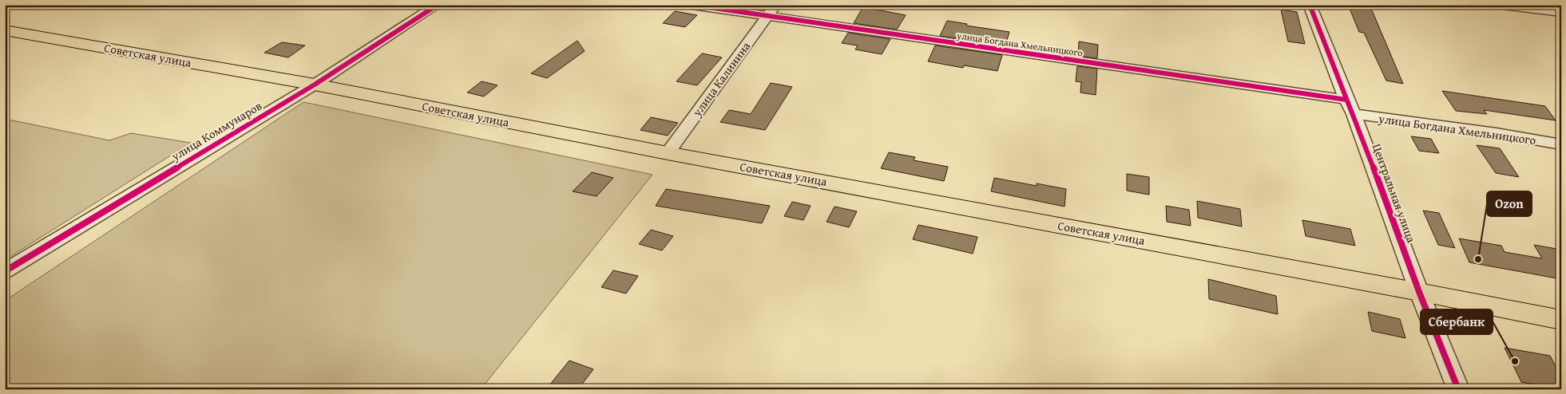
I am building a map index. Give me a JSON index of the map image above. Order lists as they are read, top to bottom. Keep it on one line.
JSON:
{"streets":{"highway":["Советская улица"],"street":["улица Богдана Хмельницкого","улица Калинина","улица Коммунаров","Центральная улица"]},"crossings":[["улица Богдана Хмельницкого","улица Калинина"],["улица Богдана Хмельницкого","Центральная улица"],["Советская улица","улица Калинина"],["Советская улица","улица Коммунаров"],["Советская улица","Центральная улица"]],"places":["Ozon","Сбербанк"]}
